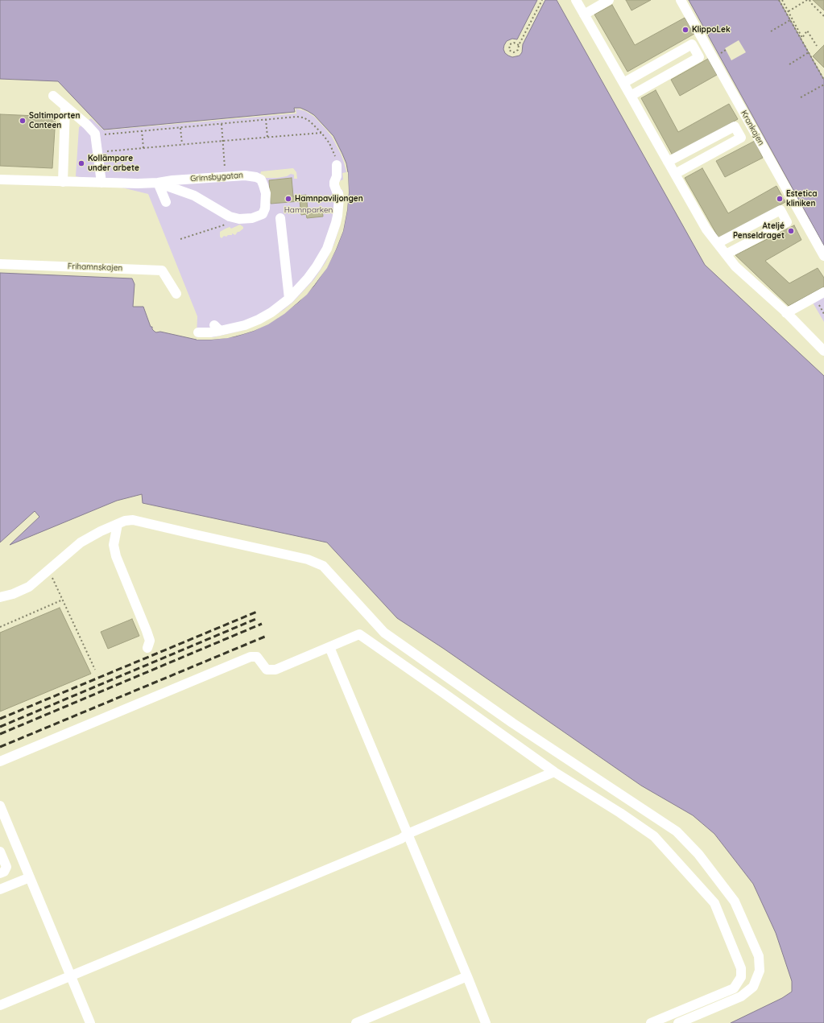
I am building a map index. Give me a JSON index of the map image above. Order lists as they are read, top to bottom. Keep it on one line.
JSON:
{"streets":{"street":["Krankajen","Grimsbygatan","Frihamnskajen"]},"parks":["Hamnparken"],"places":["KlippoLek","Saltimporten Canteen","Kollämpare under arbete","Hamnpaviljongen","Estetica kliniken","Ateljé Penseldraget"]}
